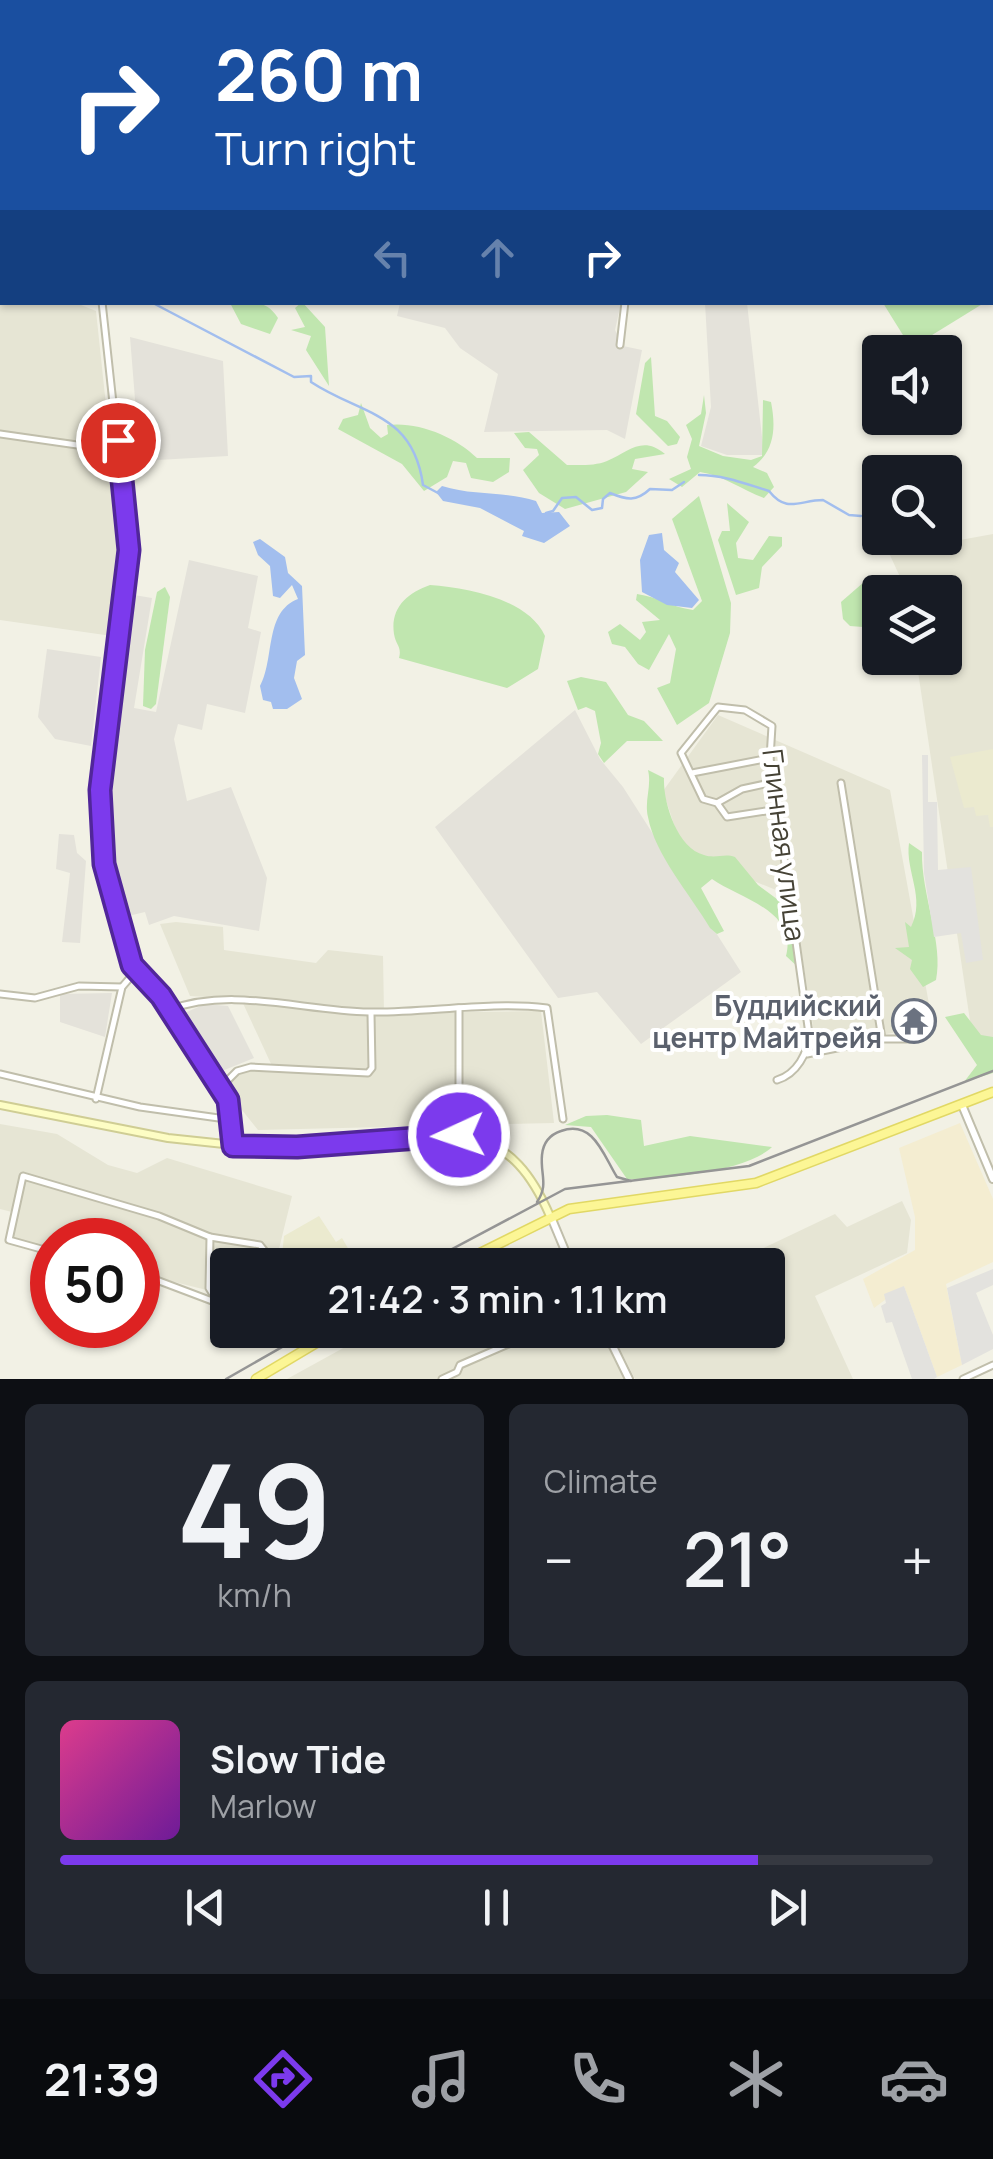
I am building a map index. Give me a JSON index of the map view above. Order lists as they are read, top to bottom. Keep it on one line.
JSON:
{"streets":{"street":["Глинная улица"]},"places":{"temple":["Буддийский центр Майтрейя"]},"page":{"turn":["260 m","Turn right"],"limit":"50","trip":"21:42 · 3 min · 1.1 km","tile":[["49","km/h"],"Climate"],"heat":["−","21°","+"],"song":["Slow Tide","Marlow"],"tabs":"21:39"}}
